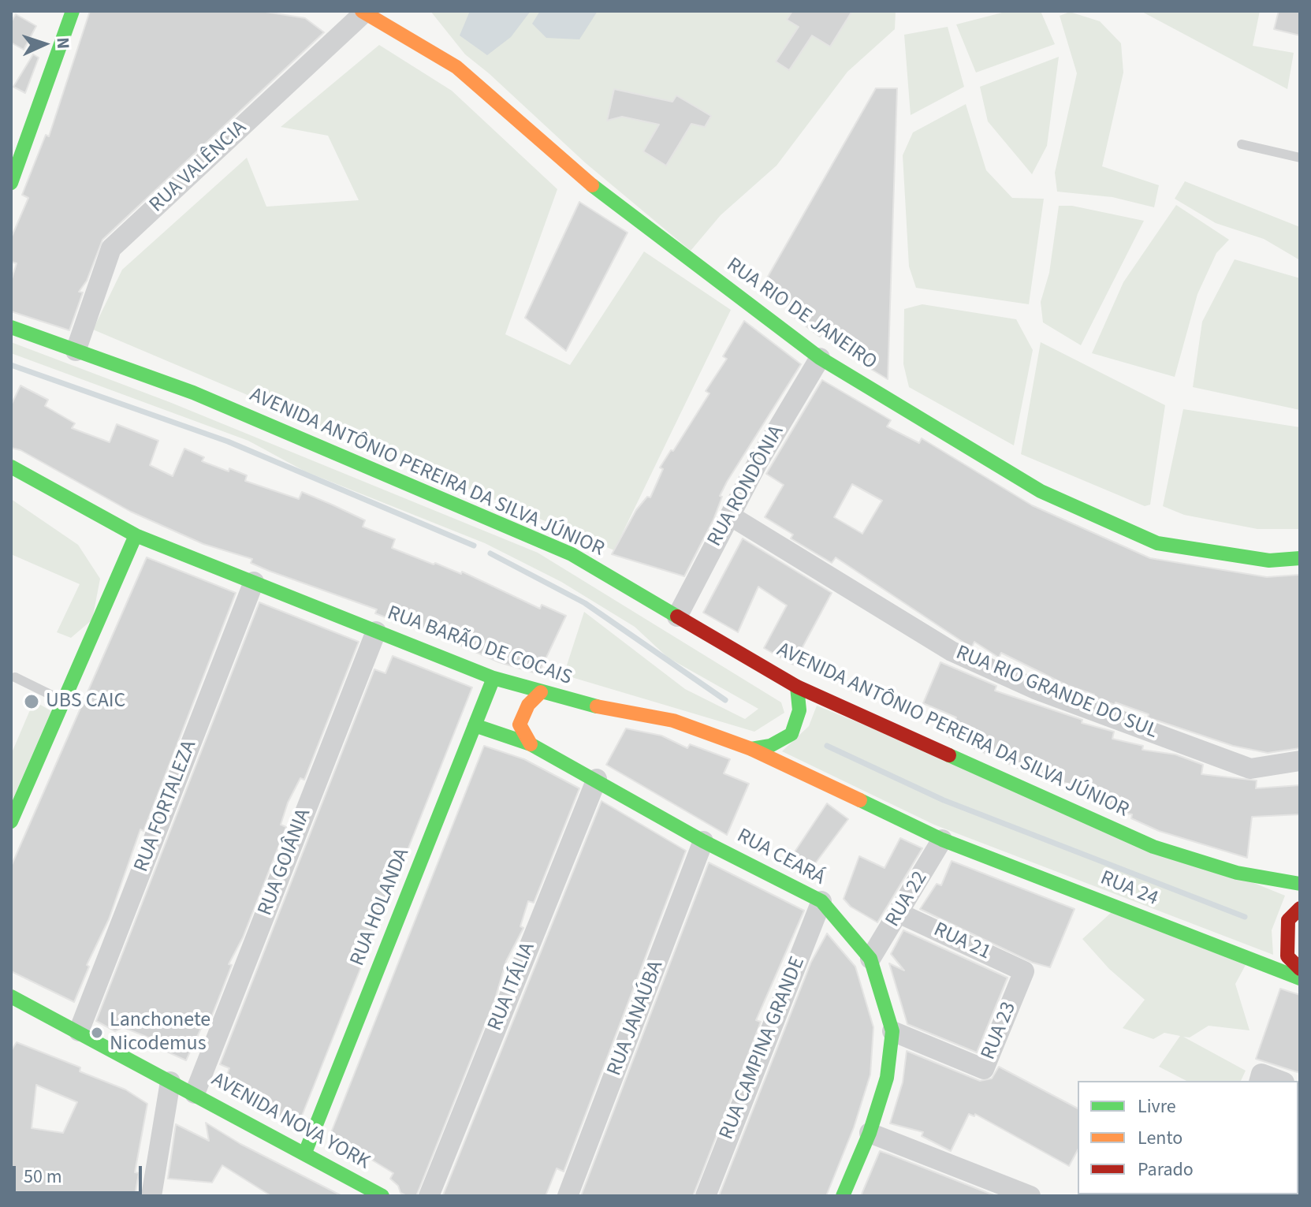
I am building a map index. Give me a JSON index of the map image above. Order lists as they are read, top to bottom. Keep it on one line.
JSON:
{"streets":{"street":["RUA VALÊNCIA","RUA RIO DE JANEIRO","AVENIDA ANTÔNIO PEREIRA DA SILVA JÚNIOR","RUA RONDÔNIA","RUA BARÃO DE COCAIS","RUA RIO GRANDE DO SUL","RUA FORTALEZA","RUA CEARÁ","RUA GOIÂNIA","RUA 24","RUA 22","RUA HOLANDA","RUA 21","RUA ITÁLIA","RUA JANAÚBA","RUA 23","RUA CAMPINA GRANDE","AVENIDA NOVA YORK"]},"crossings":[["RUA VALÊNCIA","RUA RIO DE JANEIRO"],["RUA VALÊNCIA","AVENIDA ANTÔNIO PEREIRA DA SILVA JÚNIOR"],["RUA RIO DE JANEIRO","RUA RONDÔNIA"],["AVENIDA ANTÔNIO PEREIRA DA SILVA JÚNIOR","RUA RONDÔNIA"],["RUA RONDÔNIA","RUA RIO GRANDE DO SUL"],["RUA BARÃO DE COCAIS","RUA FORTALEZA"],["RUA BARÃO DE COCAIS","RUA GOIÂNIA"],["RUA BARÃO DE COCAIS","RUA 24"],["RUA BARÃO DE COCAIS","RUA 22"],["RUA BARÃO DE COCAIS","RUA HOLANDA"],["RUA FORTALEZA","AVENIDA NOVA YORK"],["RUA CEARÁ","RUA 22"],["RUA CEARÁ","RUA HOLANDA"],["RUA CEARÁ","RUA ITÁLIA"],["RUA CEARÁ","RUA JANAÚBA"],["RUA CEARÁ","RUA 23"],["RUA CEARÁ","RUA CAMPINA GRANDE"],["RUA GOIÂNIA","AVENIDA NOVA YORK"],["RUA 24","RUA 22"],["RUA 22","RUA 21"],["RUA HOLANDA","AVENIDA NOVA YORK"],["RUA 21","RUA 23"]],"places":["UBS CAIC","Lanchonete Nicodemus"],"legend":["Livre","Lento","Parado"],"scale_bar":"50 m","north":"right"}
